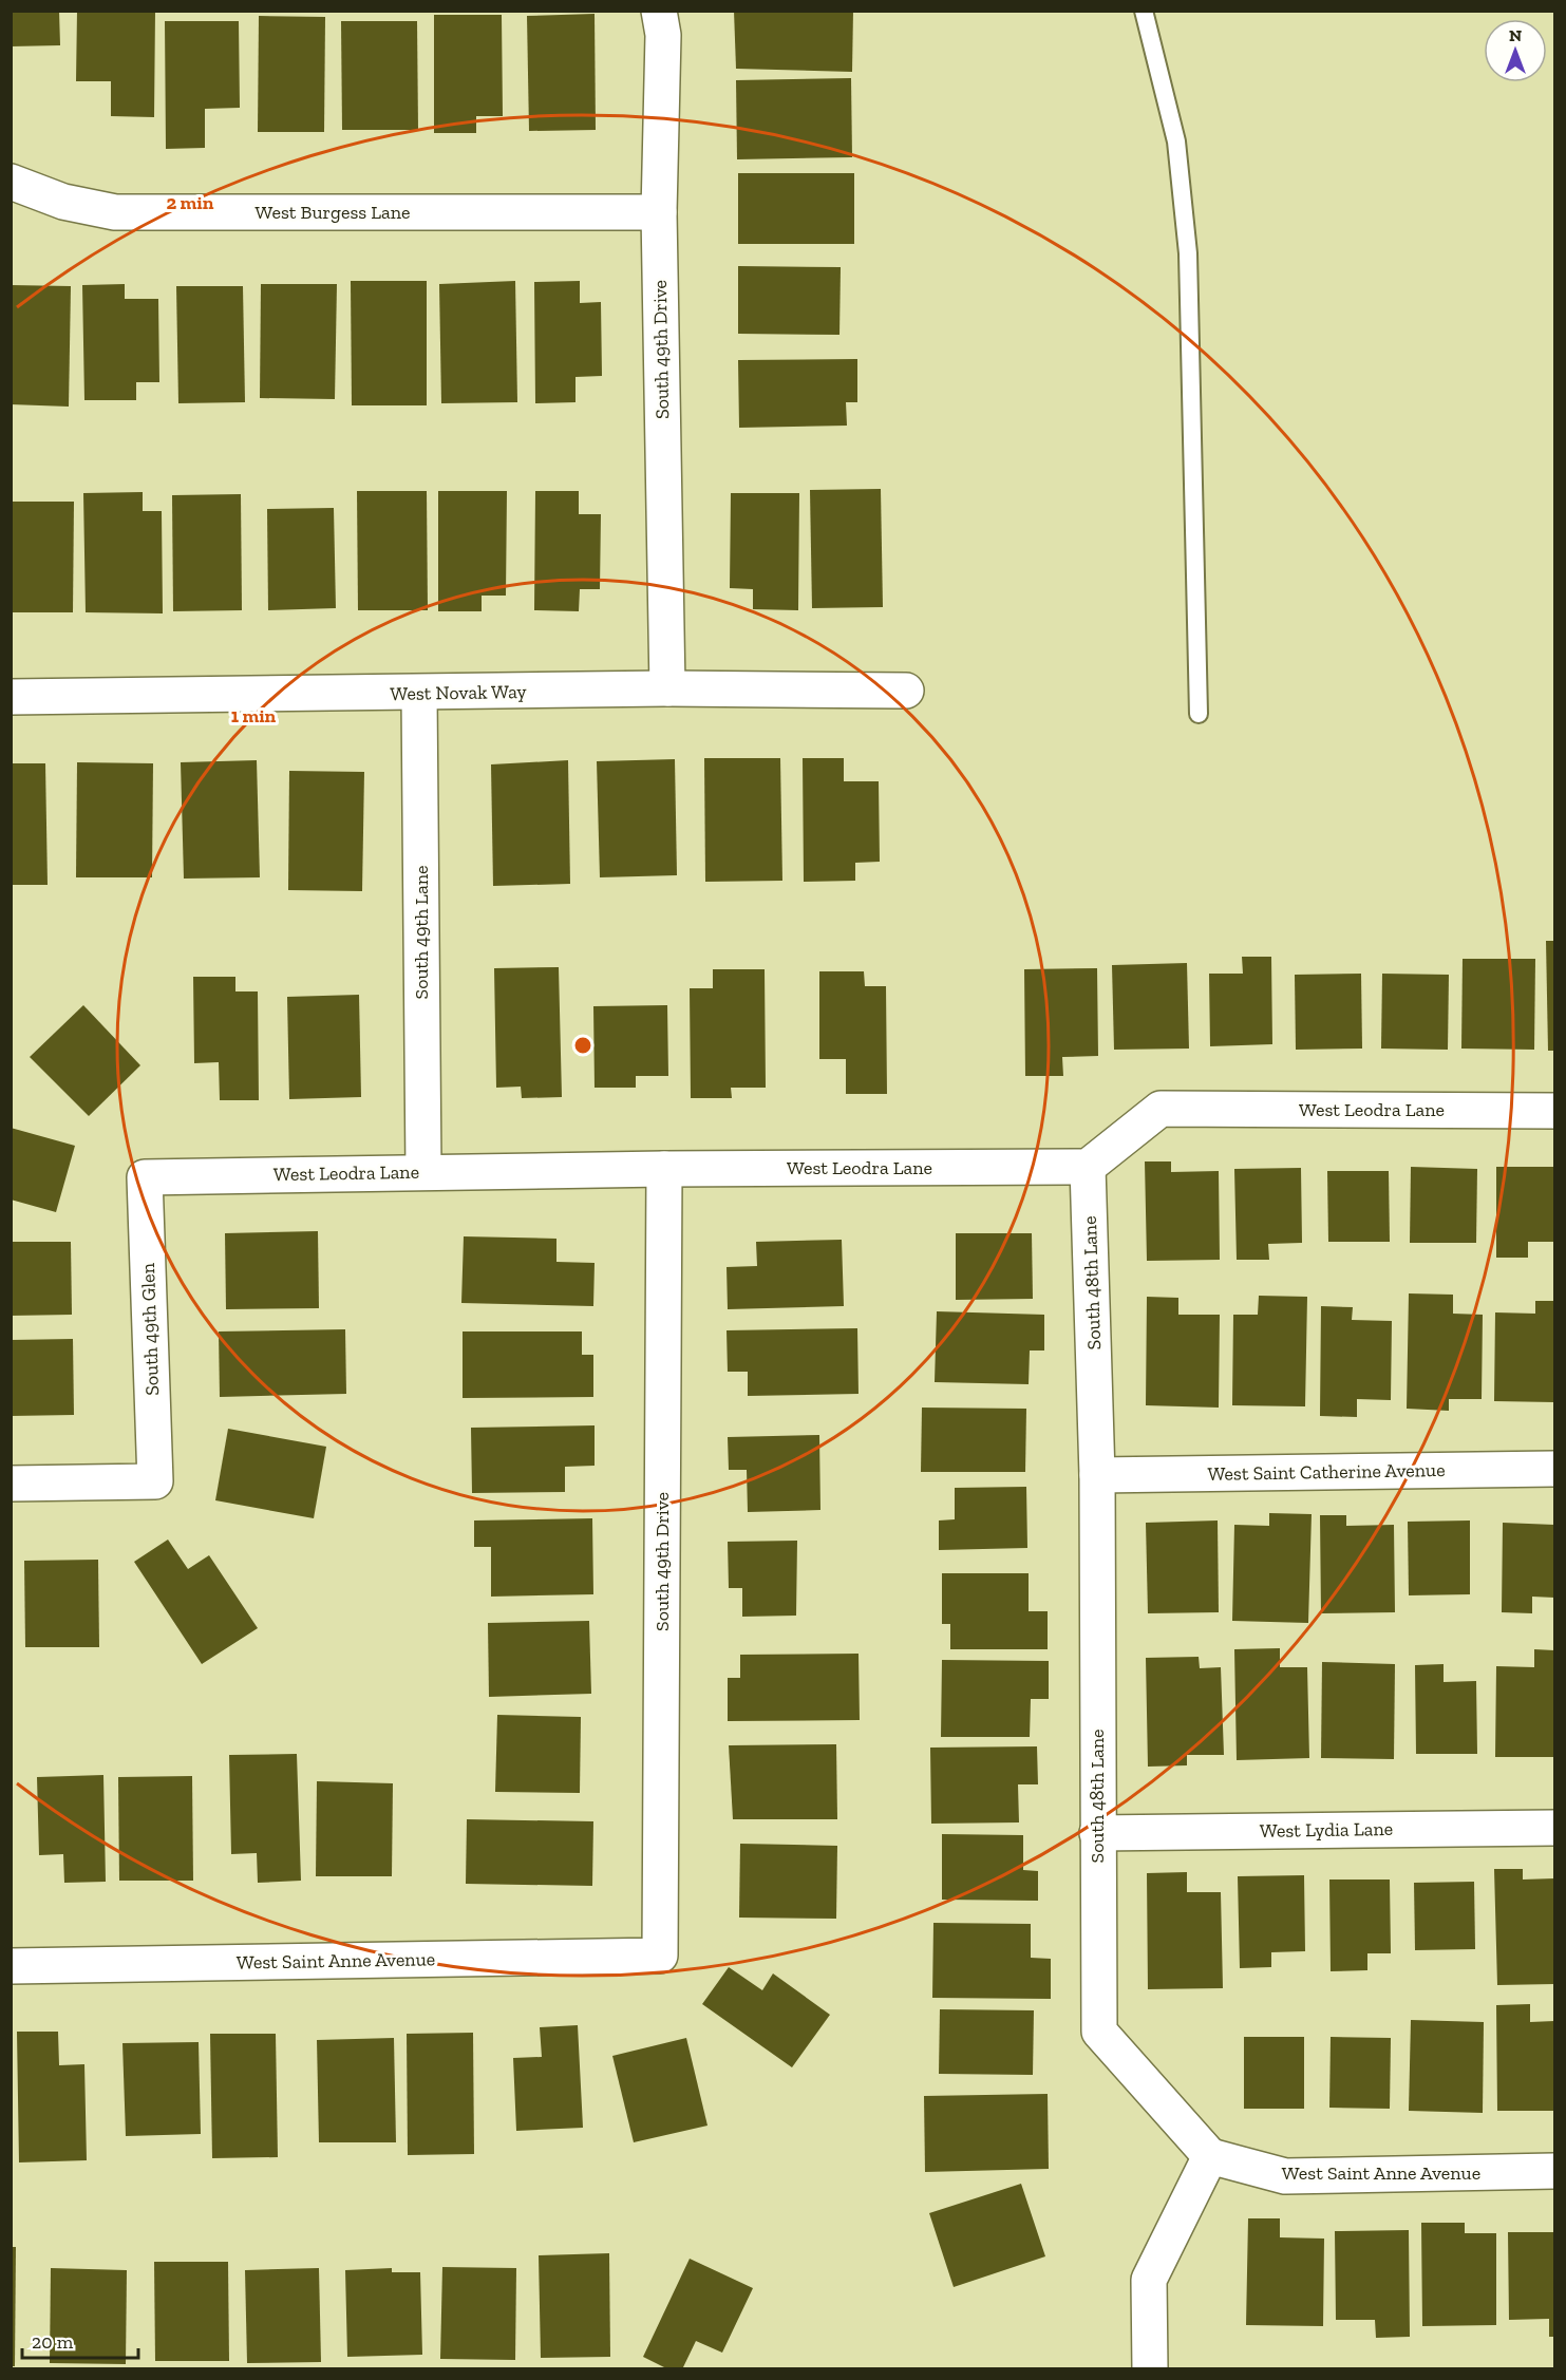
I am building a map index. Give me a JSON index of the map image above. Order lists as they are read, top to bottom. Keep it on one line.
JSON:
{"streets":{"street":["West Burgess Lane","South 49th Drive","West Novak Way","South 49th Lane","West Leodra Lane","South 48th Lane","South 49th Glen","West Saint Catherine Avenue","West Lydia Lane","West Saint Anne Avenue"]},"crossings":[["West Burgess Lane","South 49th Drive"],["South 49th Drive","West Novak Way"],["South 49th Drive","West Leodra Lane"],["South 49th Drive","West Saint Anne Avenue"],["West Novak Way","South 49th Lane"],["South 49th Lane","West Leodra Lane"],["West Leodra Lane","South 48th Lane"],["West Leodra Lane","South 49th Glen"],["South 48th Lane","West Saint Catherine Avenue"],["South 48th Lane","West Lydia Lane"],["South 48th Lane","West Saint Anne Avenue"]],"scale_bar":"20 m","north":"top","rings":["2 min","1 min"]}
